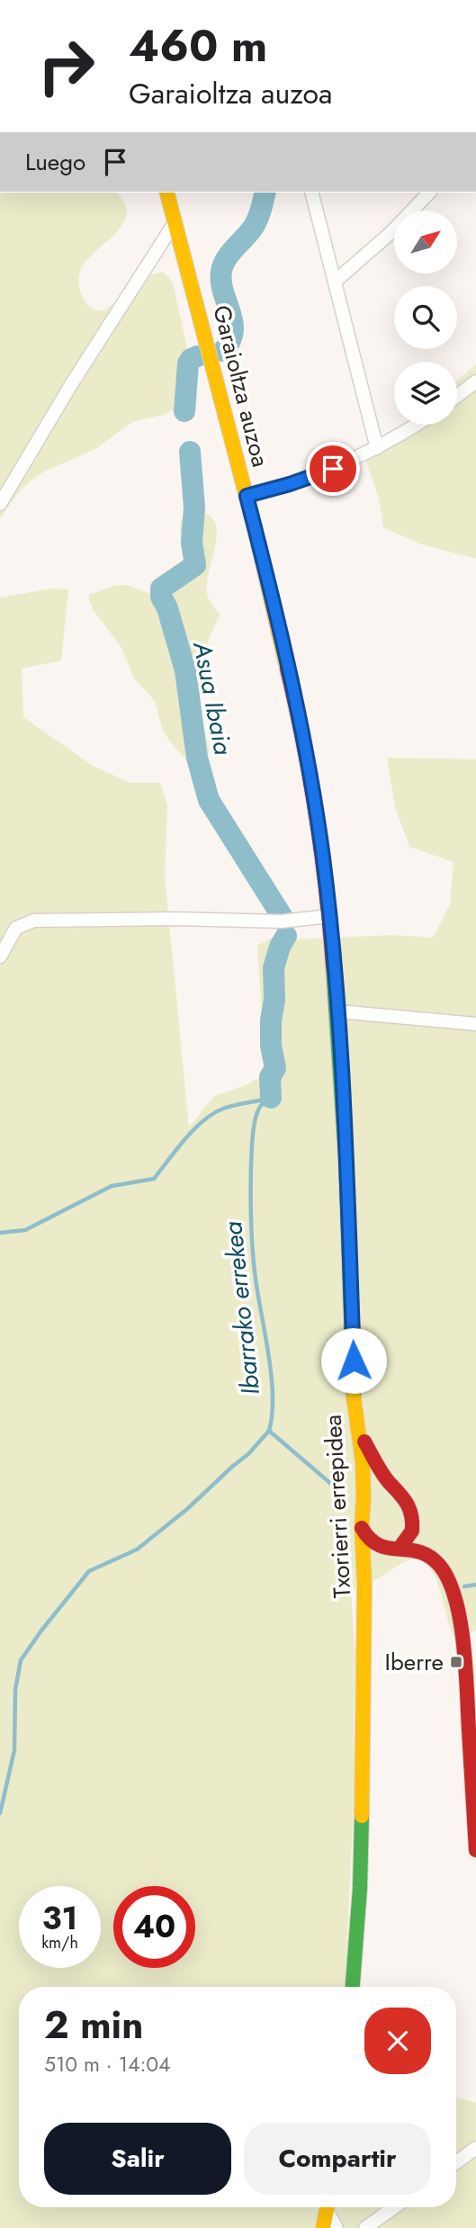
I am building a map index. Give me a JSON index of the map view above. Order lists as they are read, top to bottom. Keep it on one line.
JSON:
{"streets":{"street":["Garaioltza auzoa","Txorierri errepidea"]},"crossings":[["Garaioltza auzoa","Txorierri errepidea"]],"water":["Asua Ibaia","Ibarrako errekea"],"places":{"transit":["Iberre"]},"north":"top right","page":{"turn":["460 m","Garaioltza auzoa"],"then":"Luego","speed":"31 km/h","limit":"40","heading":["2 min","510 m · 14:04"],"buttons":["Salir","Compartir"]}}
